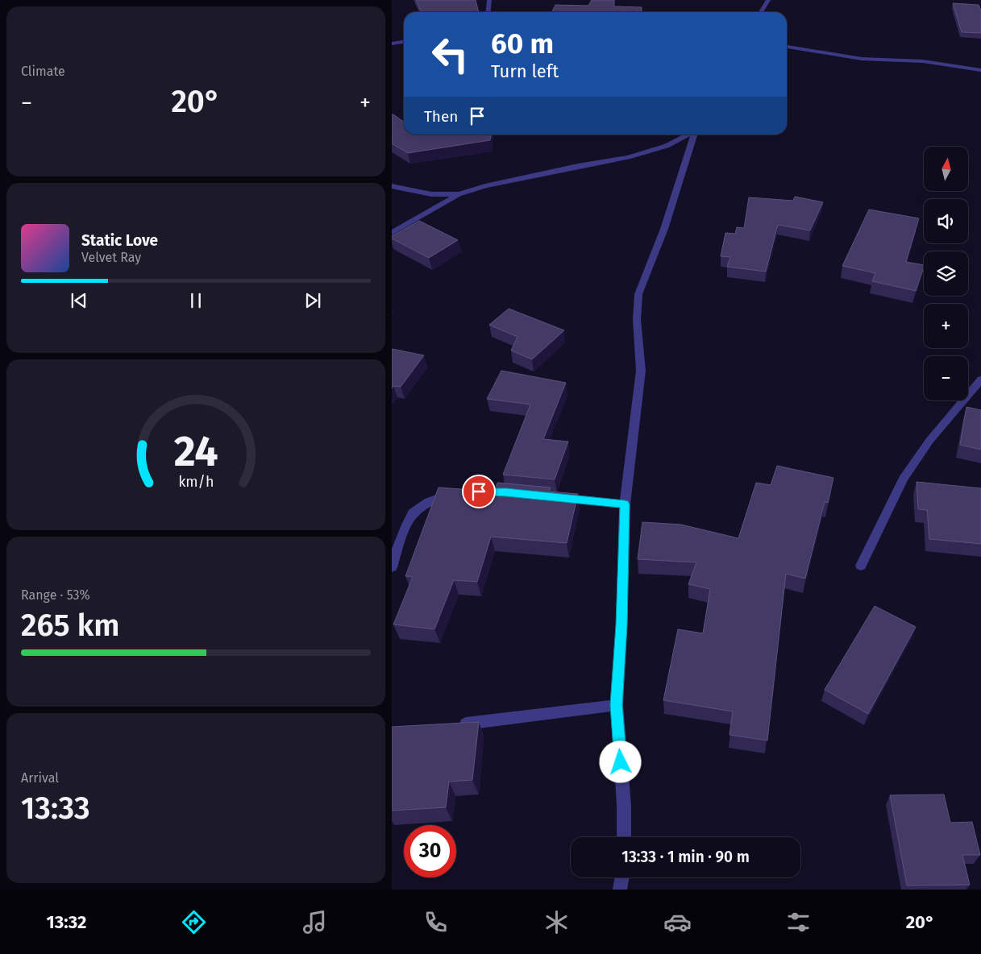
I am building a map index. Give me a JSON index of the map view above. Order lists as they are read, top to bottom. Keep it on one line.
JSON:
{"north":"top","page":{"tile":["Climate",["Range · 53%","265 km"],["Arrival","13:33"]],"turn":["60 m","Turn left"],"heat":["−","20°","+"],"then":"Then","map_buttons":["+","−"],"song":["Static Love","Velvet Ray"],"limit":"30","trip":"13:33 · 1 min · 90 m","tabs":["13:32","20°"],"gauge":["24","km/h"]}}
